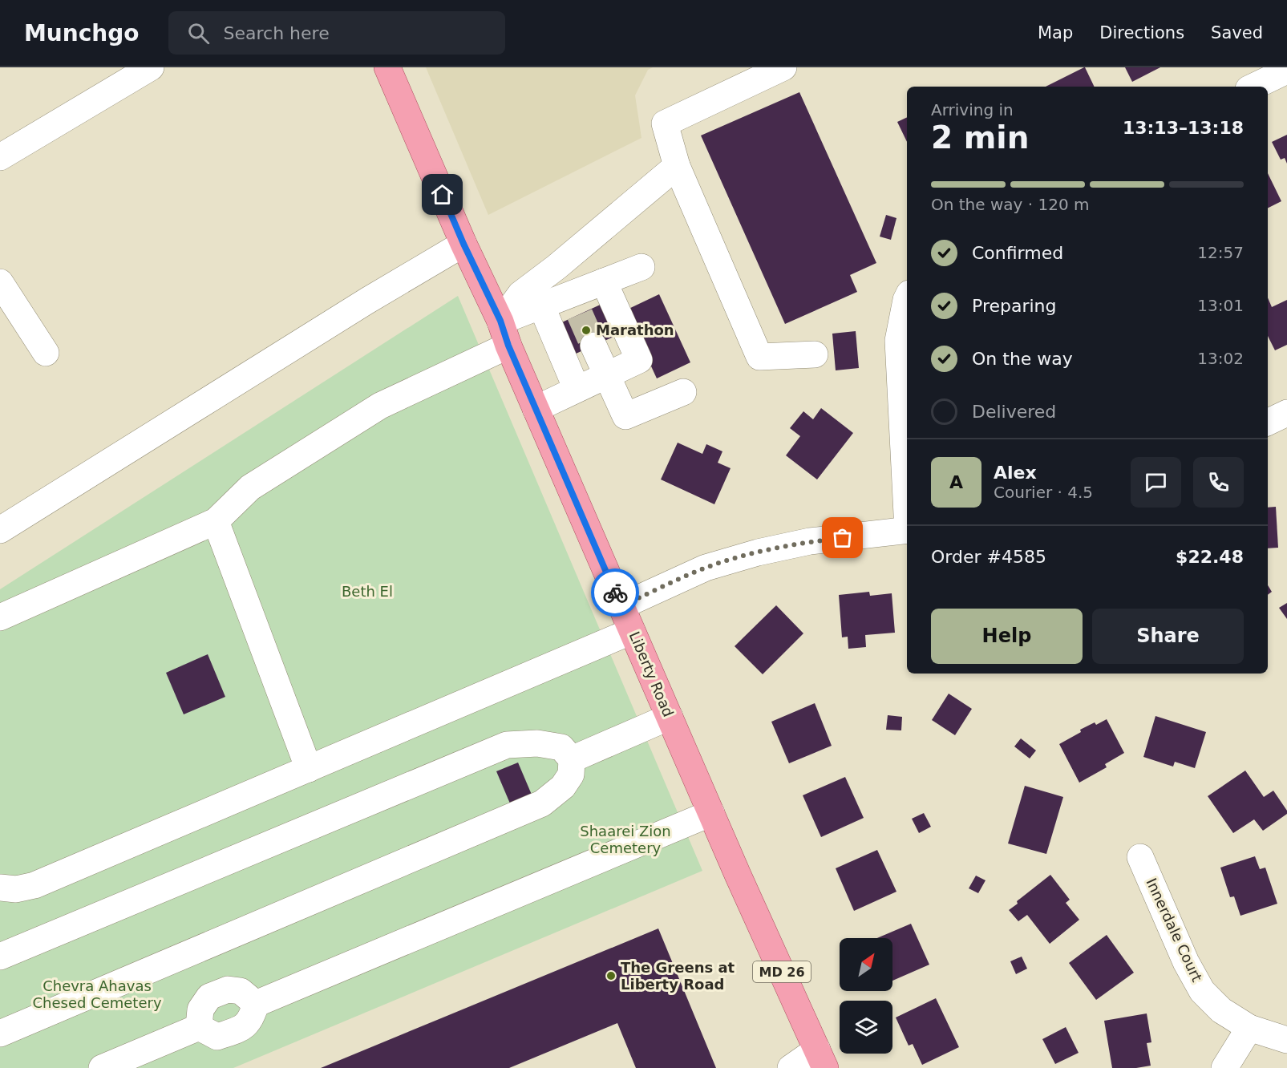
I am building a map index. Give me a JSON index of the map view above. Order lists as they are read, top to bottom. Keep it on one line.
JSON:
{"streets":{"main road":["Liberty Road","MD 26"],"street":["Innerdale Court"]},"parks":["Beth El","Shaarei Zion Cemetery","Chevra Ahavas Chesed Cemetery"],"places":["Marathon","The Greens at Liberty Road"],"north":"top right","page":{"header":"Munchgo","search":"Search here","nav":["Map","Directions","Saved"],"heading":["2 min","Arriving in","13:13–13:18"],"panel":["Alex","Courier · 4.5","Order #4585","$22.48"],"bar":"On the way · 120 m","list":[["Confirmed","12:57"],["Preparing","13:01"],["On the way","13:02"],"Delivered"],"round":"A","buttons":["Help","Share"]}}
